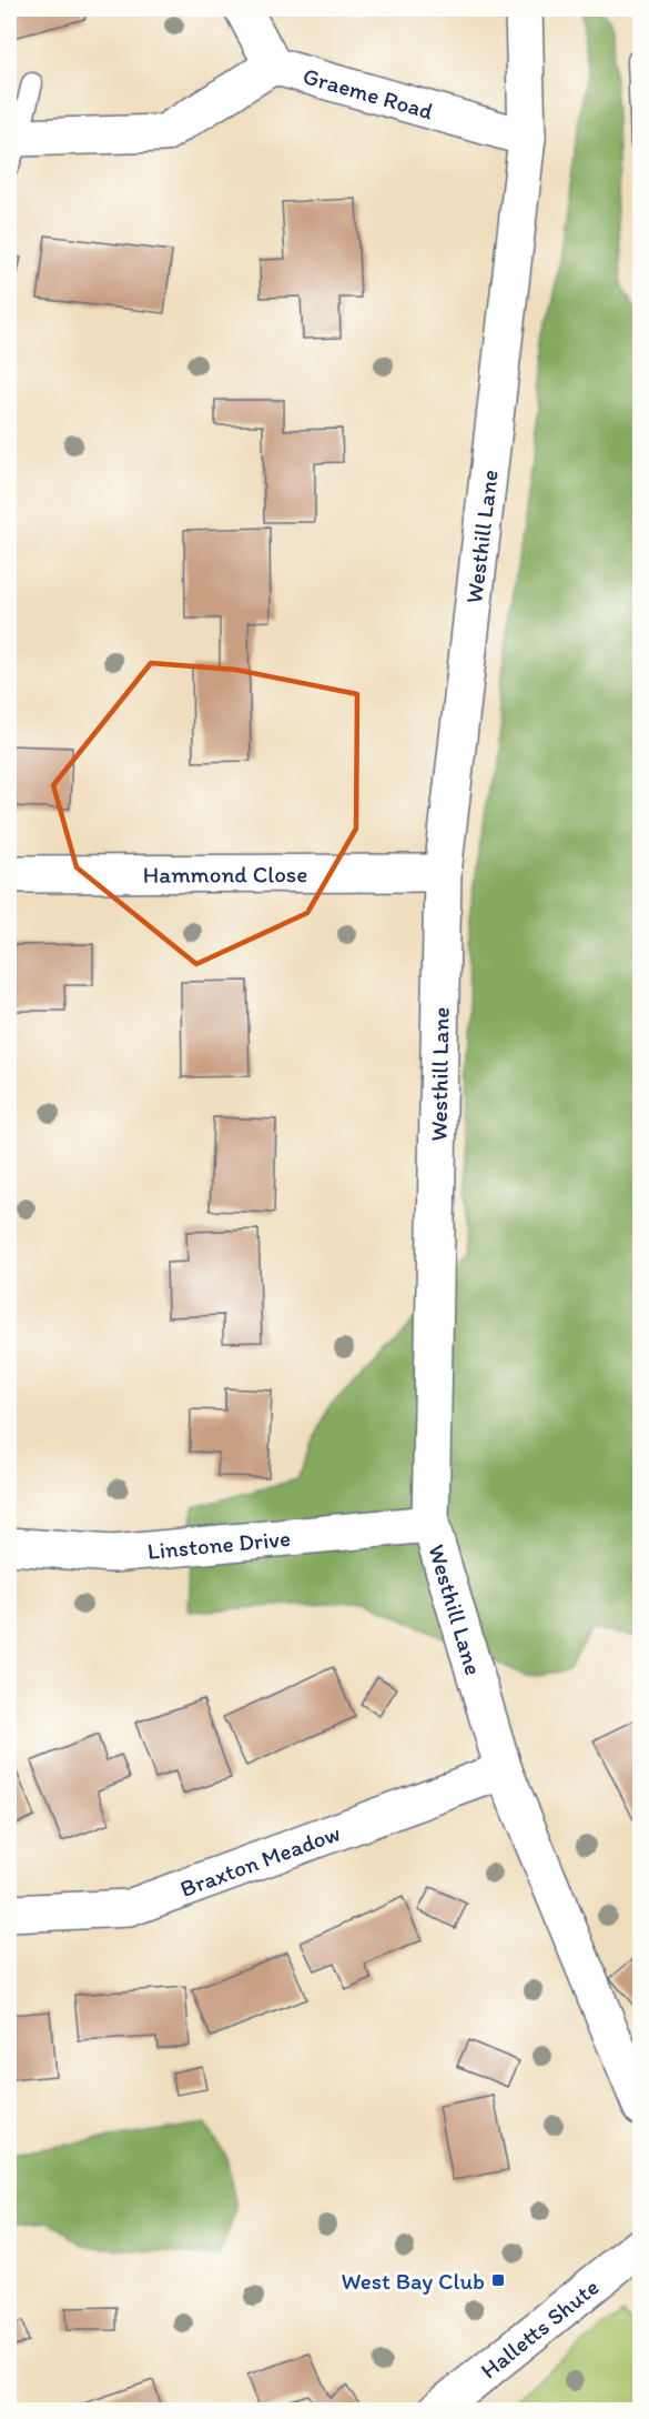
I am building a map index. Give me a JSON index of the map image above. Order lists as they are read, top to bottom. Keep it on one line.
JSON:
{"streets":{"street":["Graeme Road","Westhill Lane","Hammond Close","Linstone Drive","Braxton Meadow","Halletts Shute"]},"crossings":[["Graeme Road","Westhill Lane"],["Westhill Lane","Hammond Close"],["Westhill Lane","Linstone Drive"],["Westhill Lane","Braxton Meadow"]],"places":{"transit":["West Bay Club"]}}
